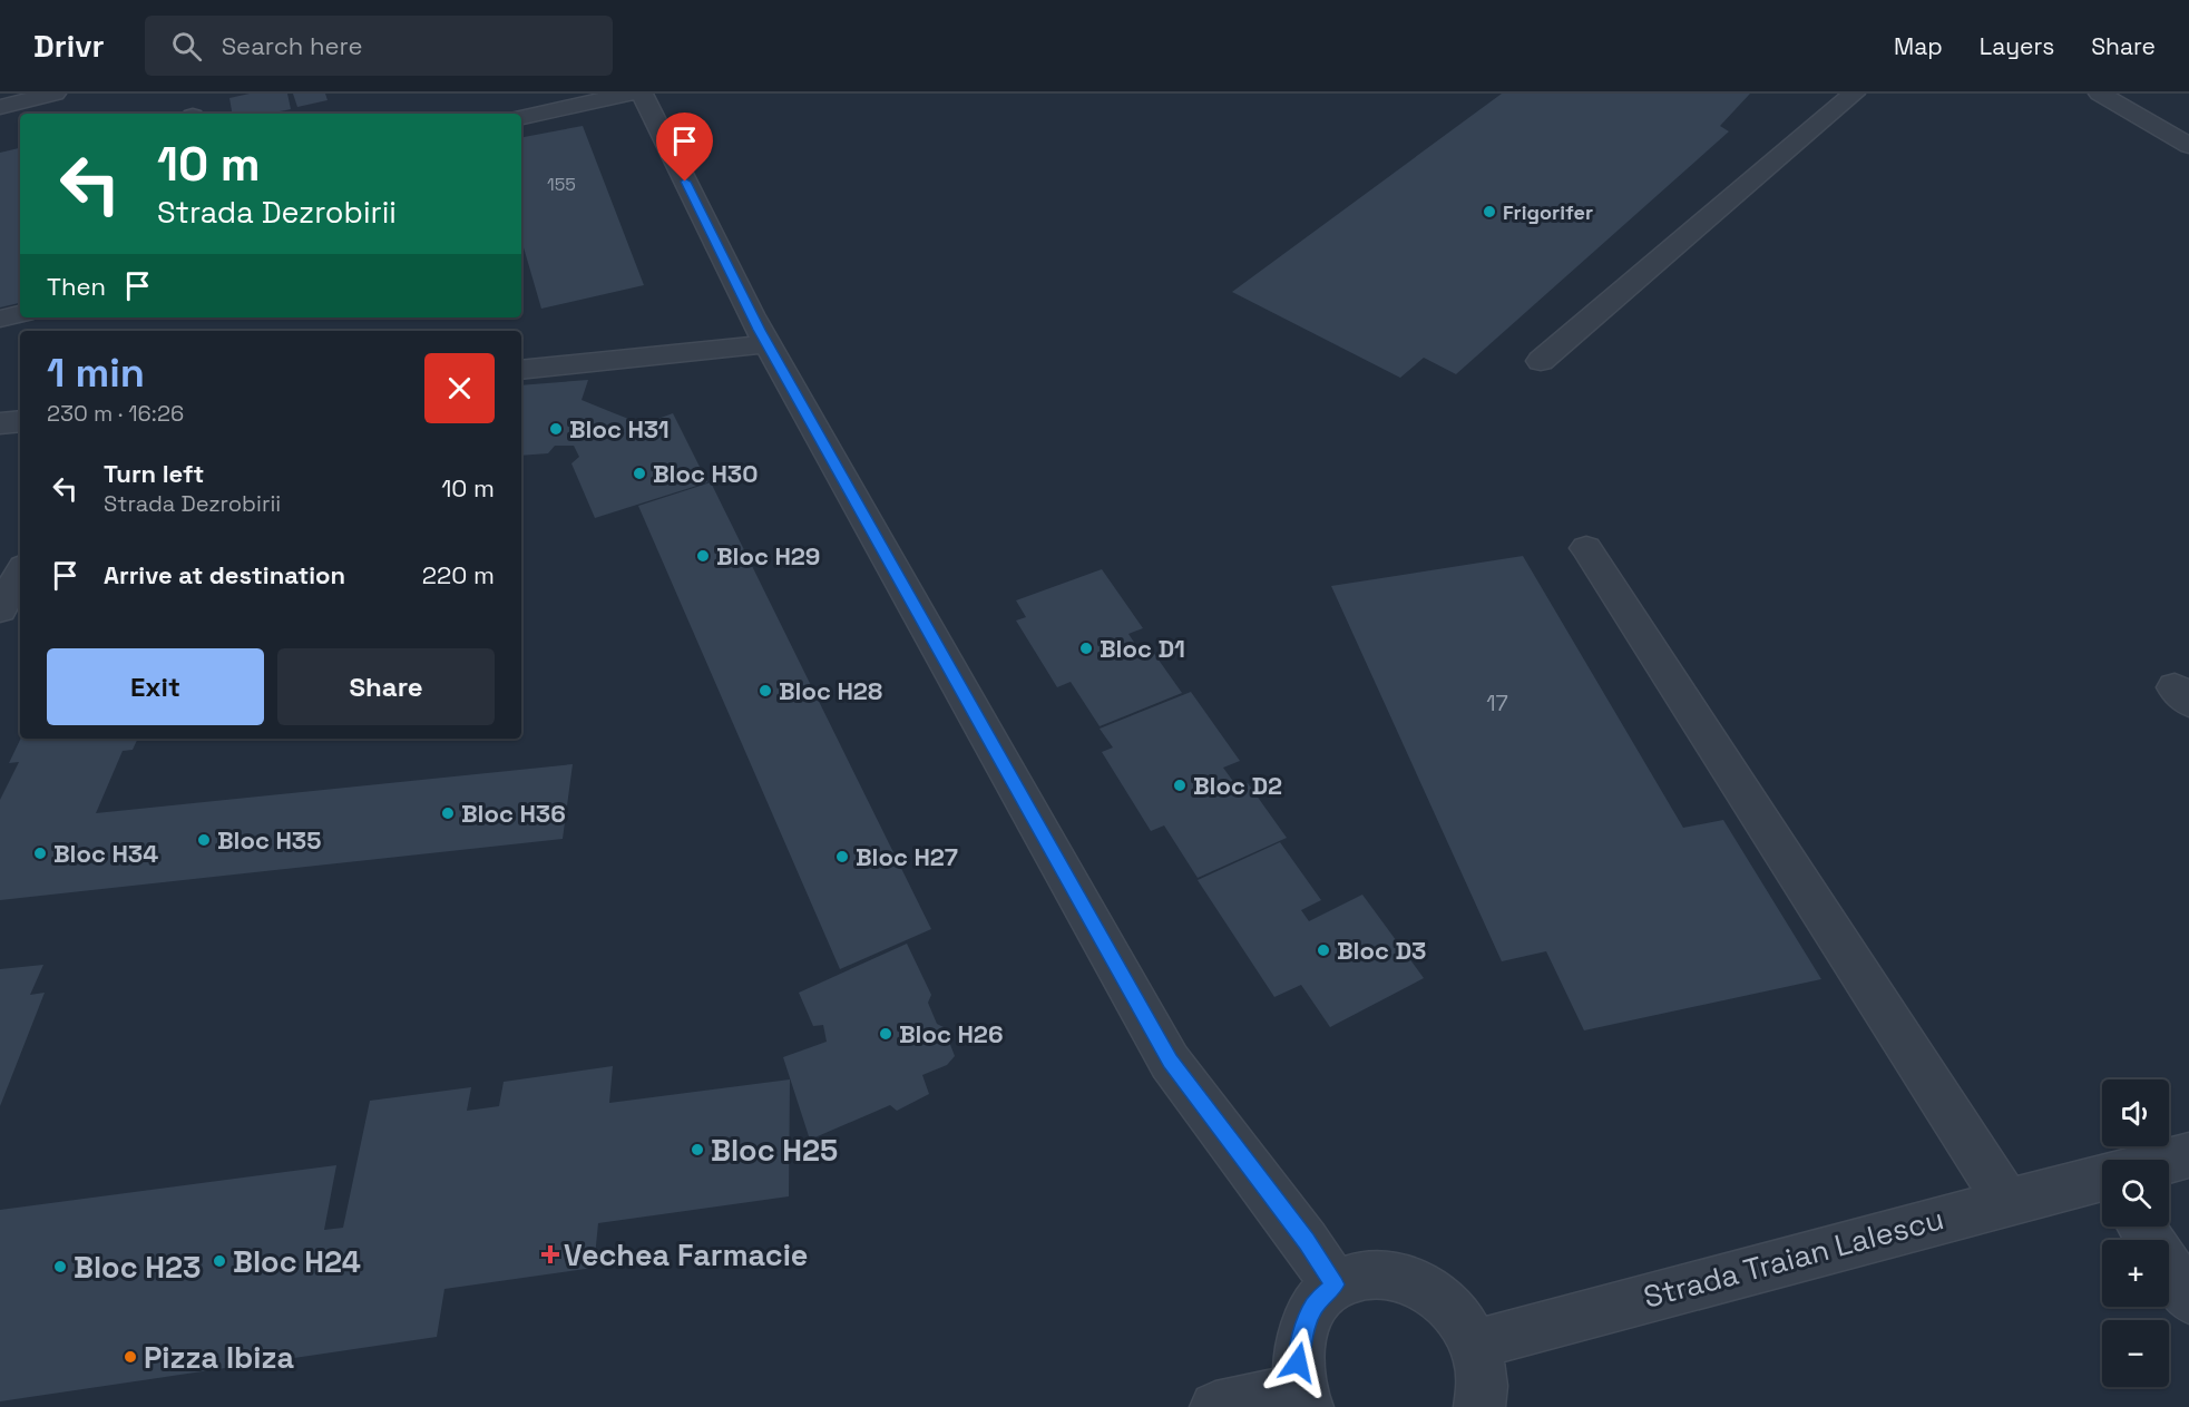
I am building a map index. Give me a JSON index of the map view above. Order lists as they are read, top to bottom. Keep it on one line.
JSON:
{"streets":{"street":["Strada Traian Lalescu"]},"places":{"other":["Frigorifer","Bloc H31","Bloc H30","Bloc H29","Bloc D1","Bloc H28","Bloc D2","Bloc H36","Bloc H35","Bloc H34","Bloc H27","Bloc D3","Bloc H26","Bloc H25","Bloc H24","Bloc H23","Pizza Ibiza"],"health":["Vechea Farmacie"]},"house_numbers":["155","17"],"page":{"header":"Drivr","search":"Search here","nav":["Map","Layers","Share"],"turn":["10 m","Strada Dezrobirii"],"then":"Then","heading":["1 min","230 m · 16:26"],"list":[{"name":"Turn left","note":"Strada Dezrobirii","value":"10 m"},{"name":"Arrive at destination","value":"220 m"}],"buttons":["Exit","Share"],"map_buttons":["+","−"]}}
